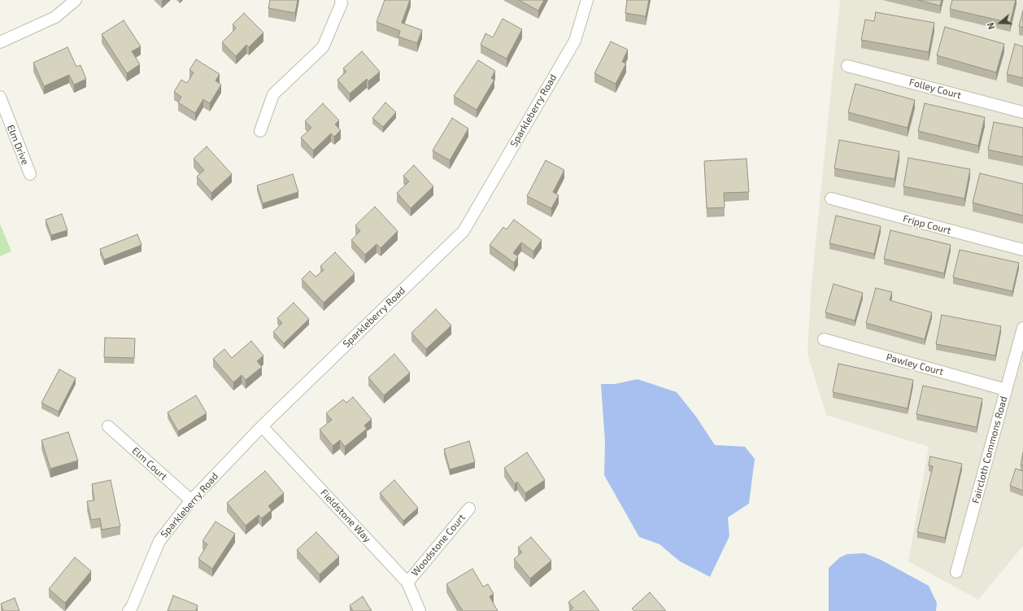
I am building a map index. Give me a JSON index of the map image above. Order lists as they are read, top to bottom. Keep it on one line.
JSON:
{"streets":{"street":["Folley Court","Sparkleberry Road","Elm Drive","Fripp Court","Pawley Court","Faircloth Commons Road","Elm Court","Fieldstone Way","Woodstone Court"]},"crossings":[["Sparkleberry Road","Elm Court"],["Sparkleberry Road","Fieldstone Way"],["Pawley Court","Faircloth Commons Road"],["Fieldstone Way","Woodstone Court"]],"north":"left"}
